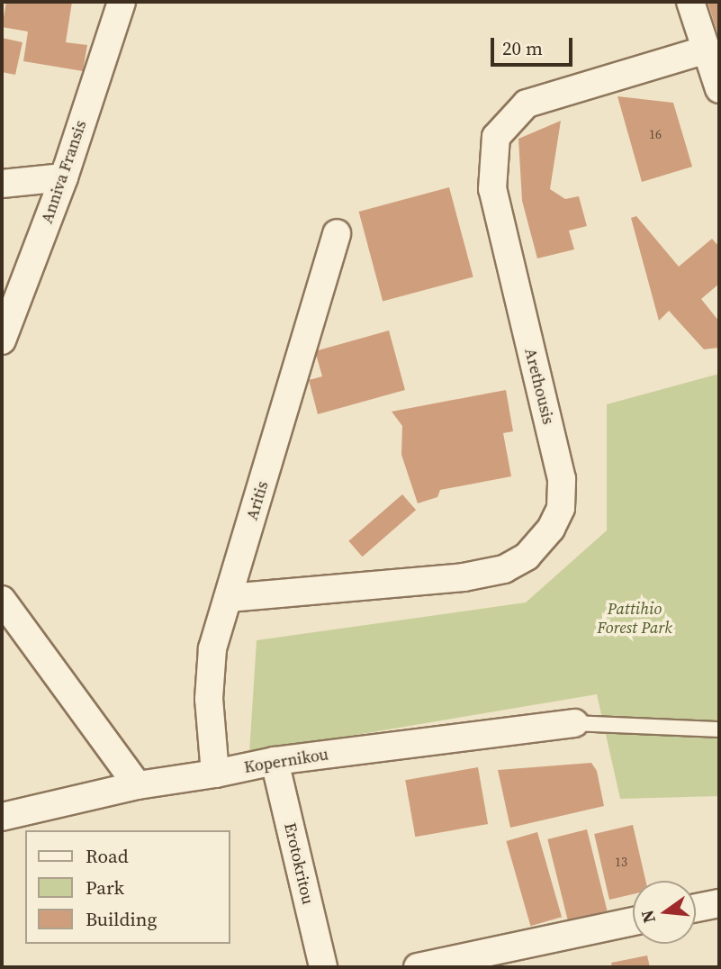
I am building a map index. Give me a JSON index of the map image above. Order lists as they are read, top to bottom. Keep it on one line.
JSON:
{"streets":{"street":["Anniva Fransis","Arethousis","Aritis","Kopernikou","Erotokritou"]},"crossings":[["Arethousis","Aritis"],["Aritis","Kopernikou"],["Kopernikou","Erotokritou"]],"parks":["Pattihio Forest Park"],"house_numbers":["16","13"],"legend":["Road","Park","Building"],"scale_bar":"20 m","north":"left"}
